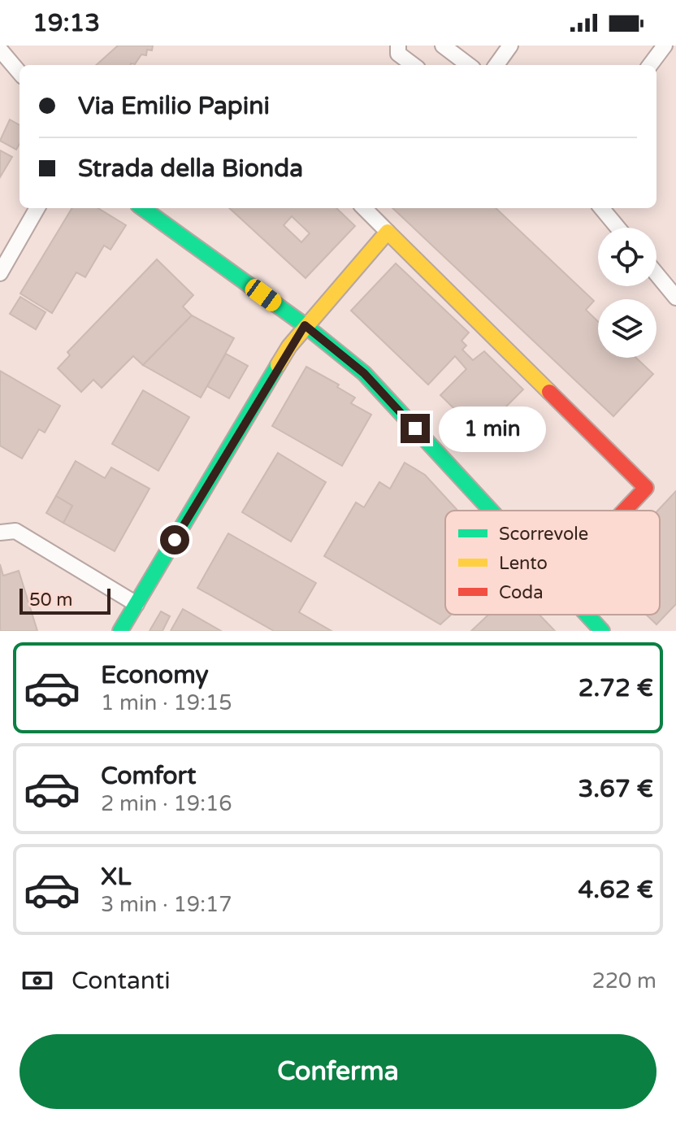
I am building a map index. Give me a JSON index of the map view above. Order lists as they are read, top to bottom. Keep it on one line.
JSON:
{"legend":["Scorrevole","Lento","Coda"],"scale_bar":"50 m","page":{"status":"19:13","banner":["Via Emilio Papini","Strada della Bionda"],"bubble":"1 min","scale":"50 m","list":[{"name":"Economy","note":"1 min · 19:15","value":"2.72 €"},{"name":"Comfort","note":"2 min · 19:16","value":"3.67 €"},{"name":"XL","note":"3 min · 19:17","value":"4.62 €"}],"pay":["Contanti","220 m"],"buttons":"Conferma"}}
